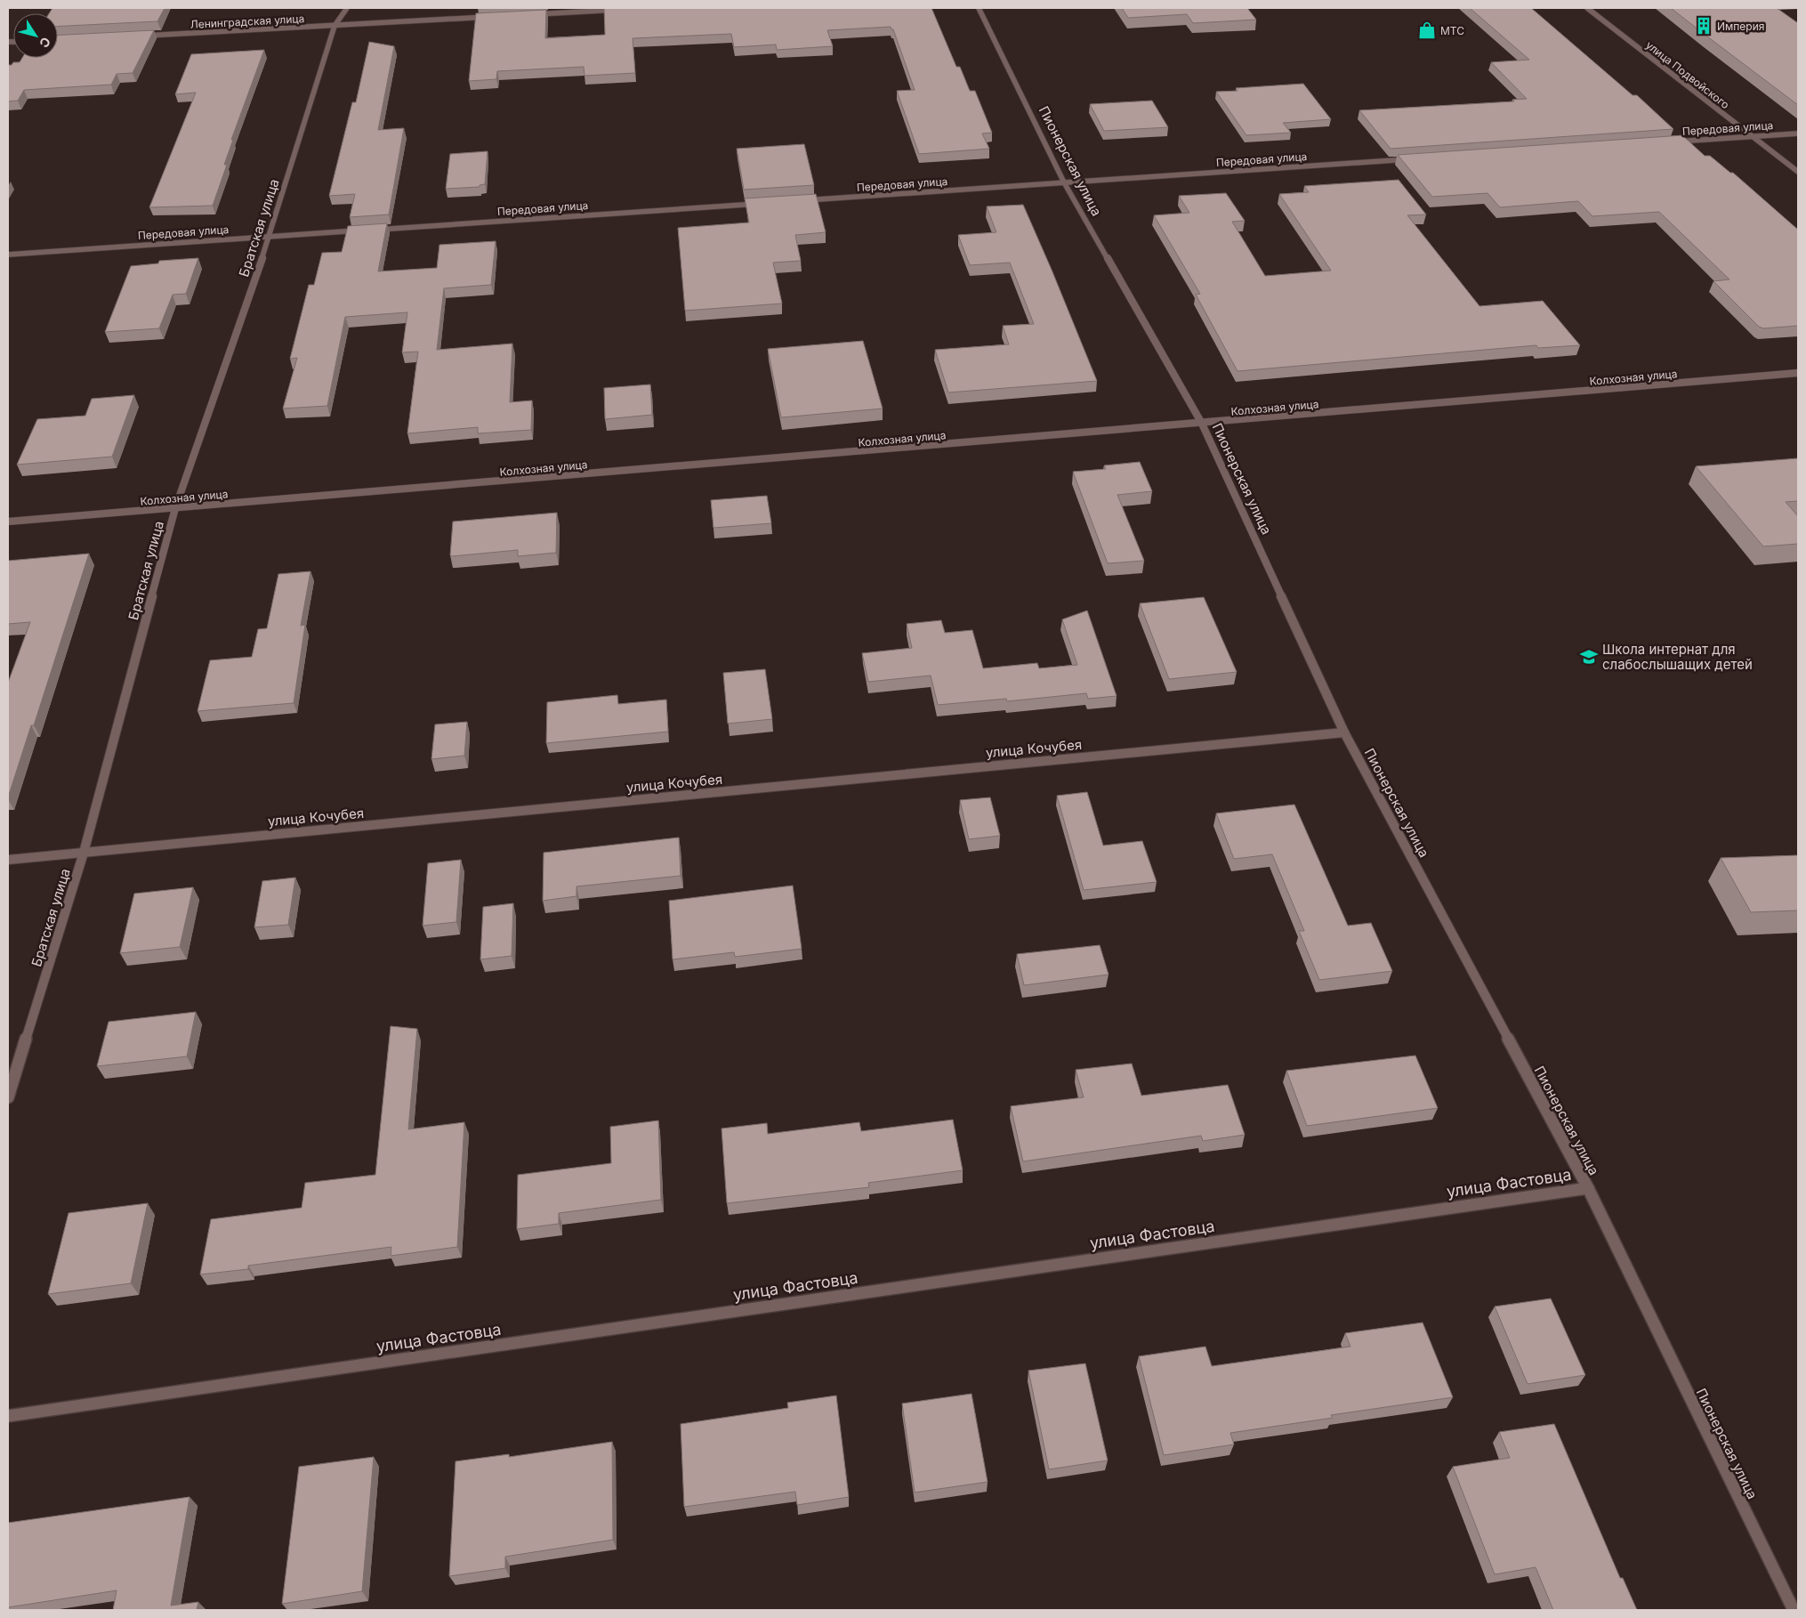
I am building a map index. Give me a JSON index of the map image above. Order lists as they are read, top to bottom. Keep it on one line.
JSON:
{"streets":{"street":["Ленинградская улица","улица Подвойского","Передовая улица","Пионерская улица","Братская улица","Колхозная улица","улица Кочубея","улица Фастовца"]},"crossings":[["Ленинградская улица","Братская улица"],["улица Подвойского","Передовая улица"],["Передовая улица","Пионерская улица"],["Передовая улица","Братская улица"],["Пионерская улица","Колхозная улица"],["Пионерская улица","улица Кочубея"],["Пионерская улица","улица Фастовца"],["Братская улица","Колхозная улица"],["Братская улица","улица Кочубея"]],"places":{"building":["Империя"],"shop":["МТС"],"school or university":["Школа интернат для слабослышащих детей"]},"north":"bottom right"}
